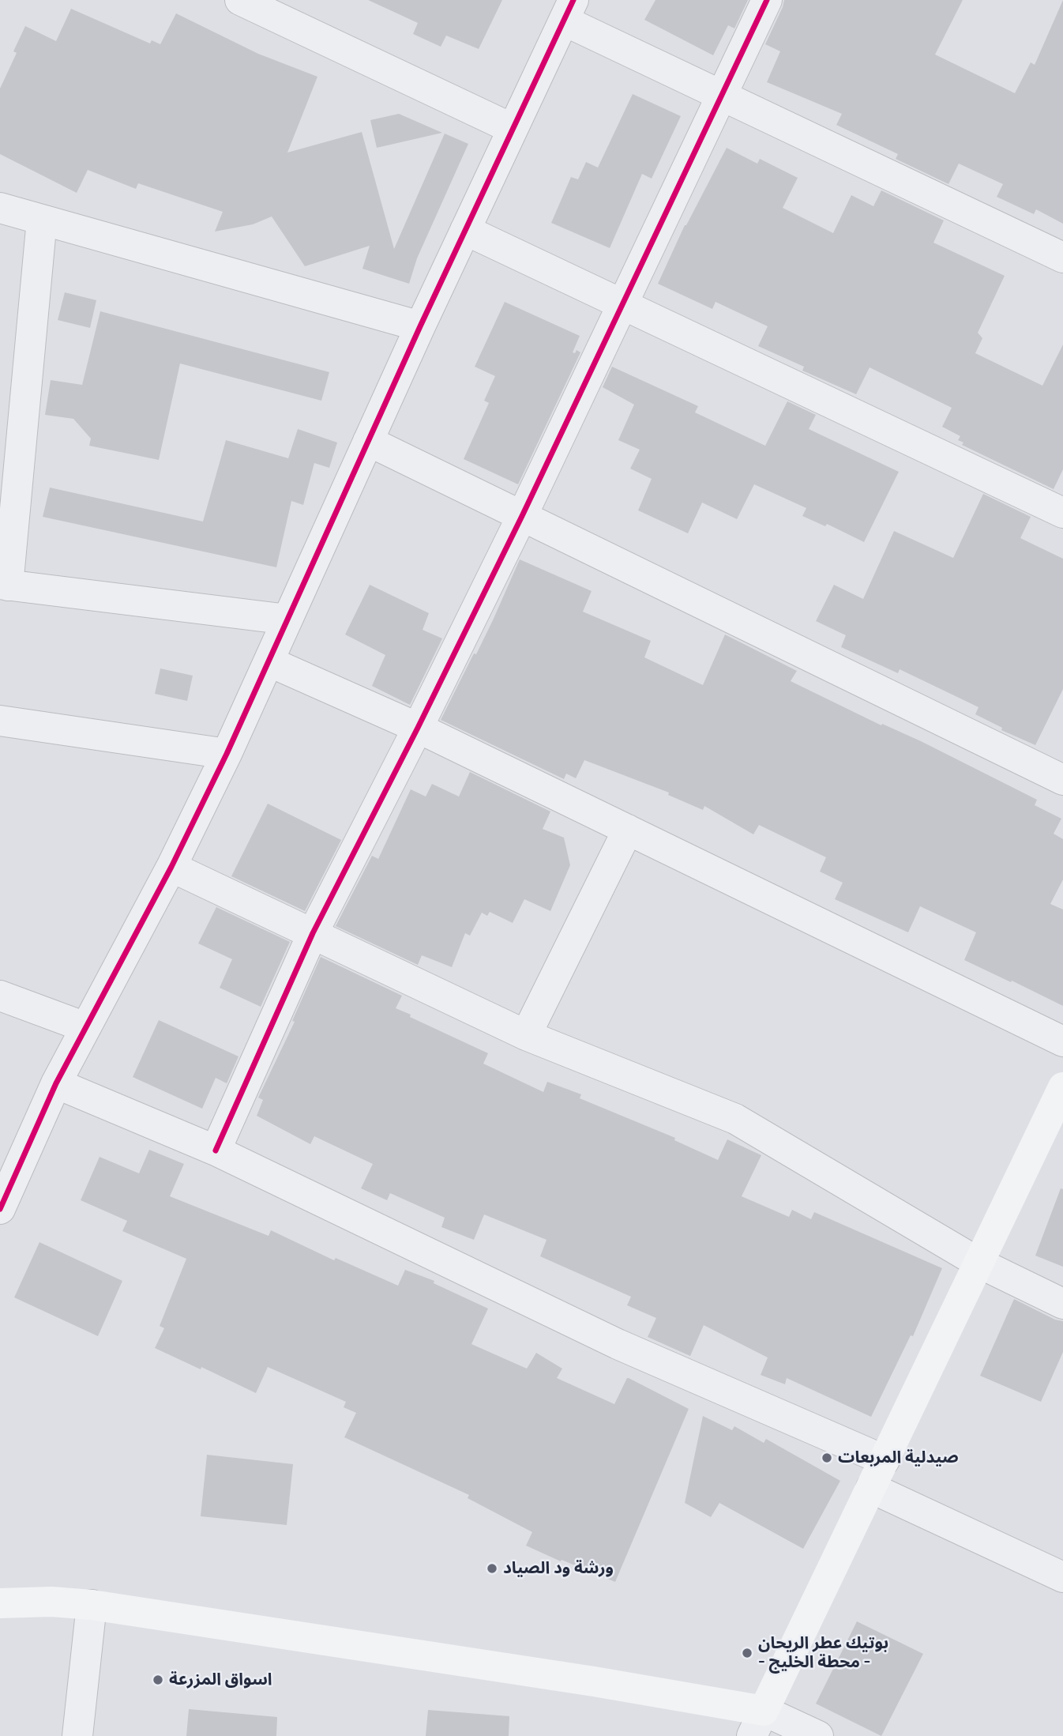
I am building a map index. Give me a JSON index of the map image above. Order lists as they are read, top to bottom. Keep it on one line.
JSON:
{"places":["صيدلية المربعات","ورشة ود الصياد","بوتيك عطر الريحان - محطة الخليج -","اسواق المزرعة"]}
